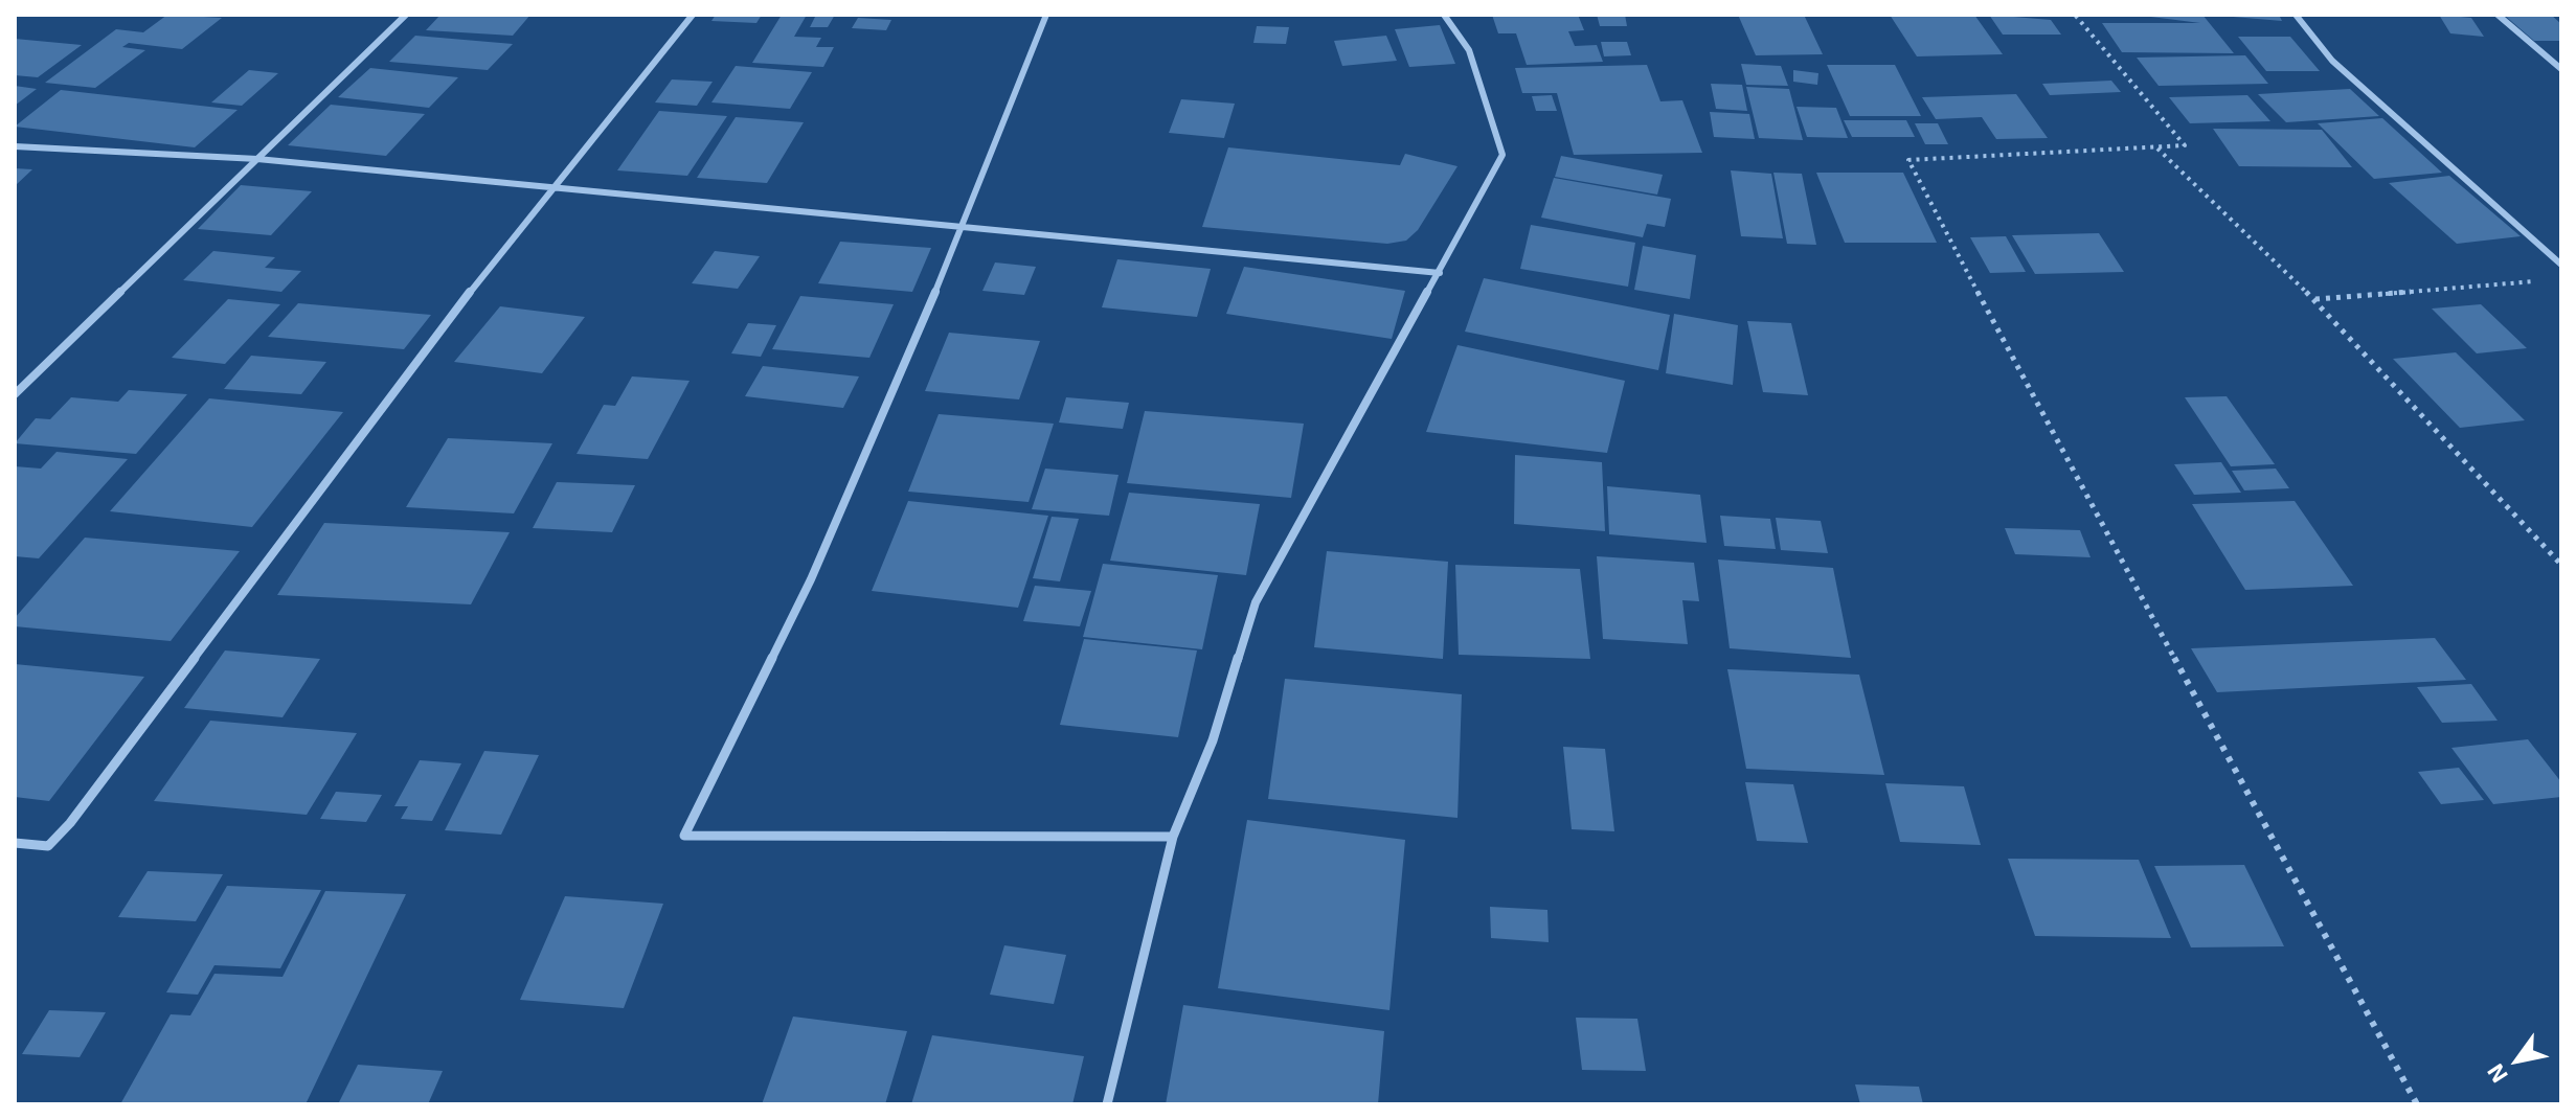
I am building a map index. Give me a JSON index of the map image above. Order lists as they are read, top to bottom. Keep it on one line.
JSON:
{"north":"bottom left"}
